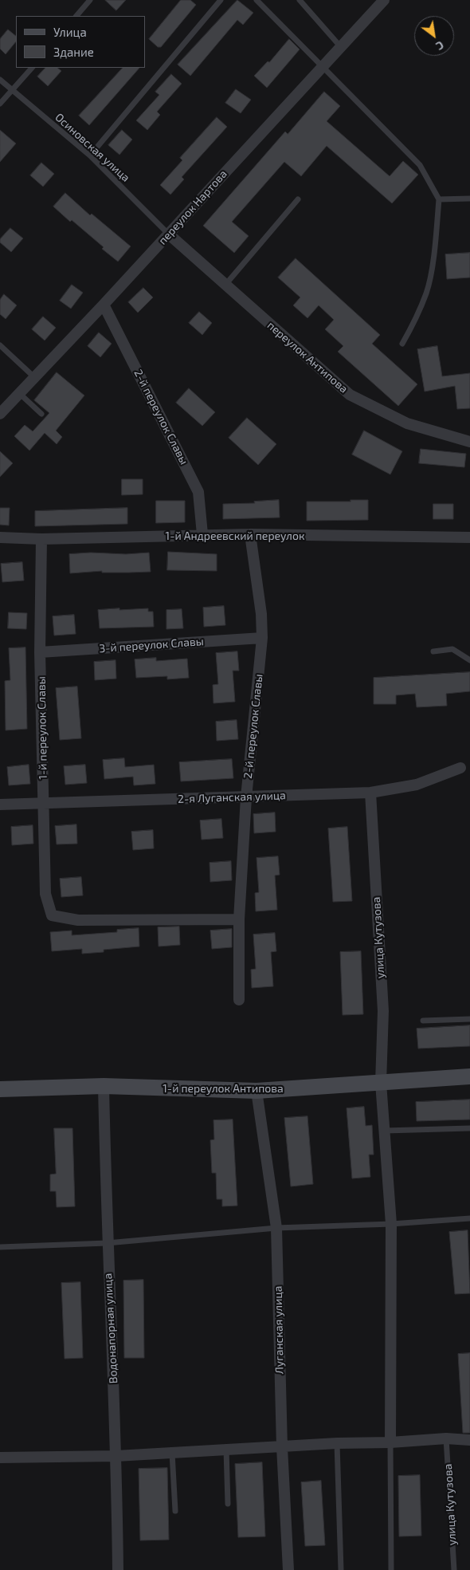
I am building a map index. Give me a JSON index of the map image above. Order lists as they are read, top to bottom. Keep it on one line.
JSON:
{"streets":{"main road":["1-й переулок Антипова"],"street":["переулок Нартова","переулок Антипова","2-й переулок Славы","1-й Андреевский переулок","3-й переулок Славы","1-й переулок Славы","2-я Луганская улица","улица Кутузова","Водонапорная улица","Луганская улица"],"lane":["Осиновская улица"]},"crossings":[["Осиновская улица","переулок Нартова"],["Осиновская улица","переулок Антипова"],["переулок Нартова","переулок Антипова"],["переулок Нартова","2-й переулок Славы"],["2-й переулок Славы","1-й Андреевский переулок"],["2-й переулок Славы","3-й переулок Славы"],["2-й переулок Славы","1-й переулок Славы"],["2-й переулок Славы","2-я Луганская улица"],["1-й Андреевский переулок","1-й переулок Славы"],["3-й переулок Славы","1-й переулок Славы"],["1-й переулок Славы","2-я Луганская улица"],["2-я Луганская улица","улица Кутузова"],["улица Кутузова","1-й переулок Антипова"],["1-й переулок Антипова","Водонапорная улица"],["1-й переулок Антипова","Луганская улица"]],"legend":["Улица","Здание"],"north":"bottom right"}
